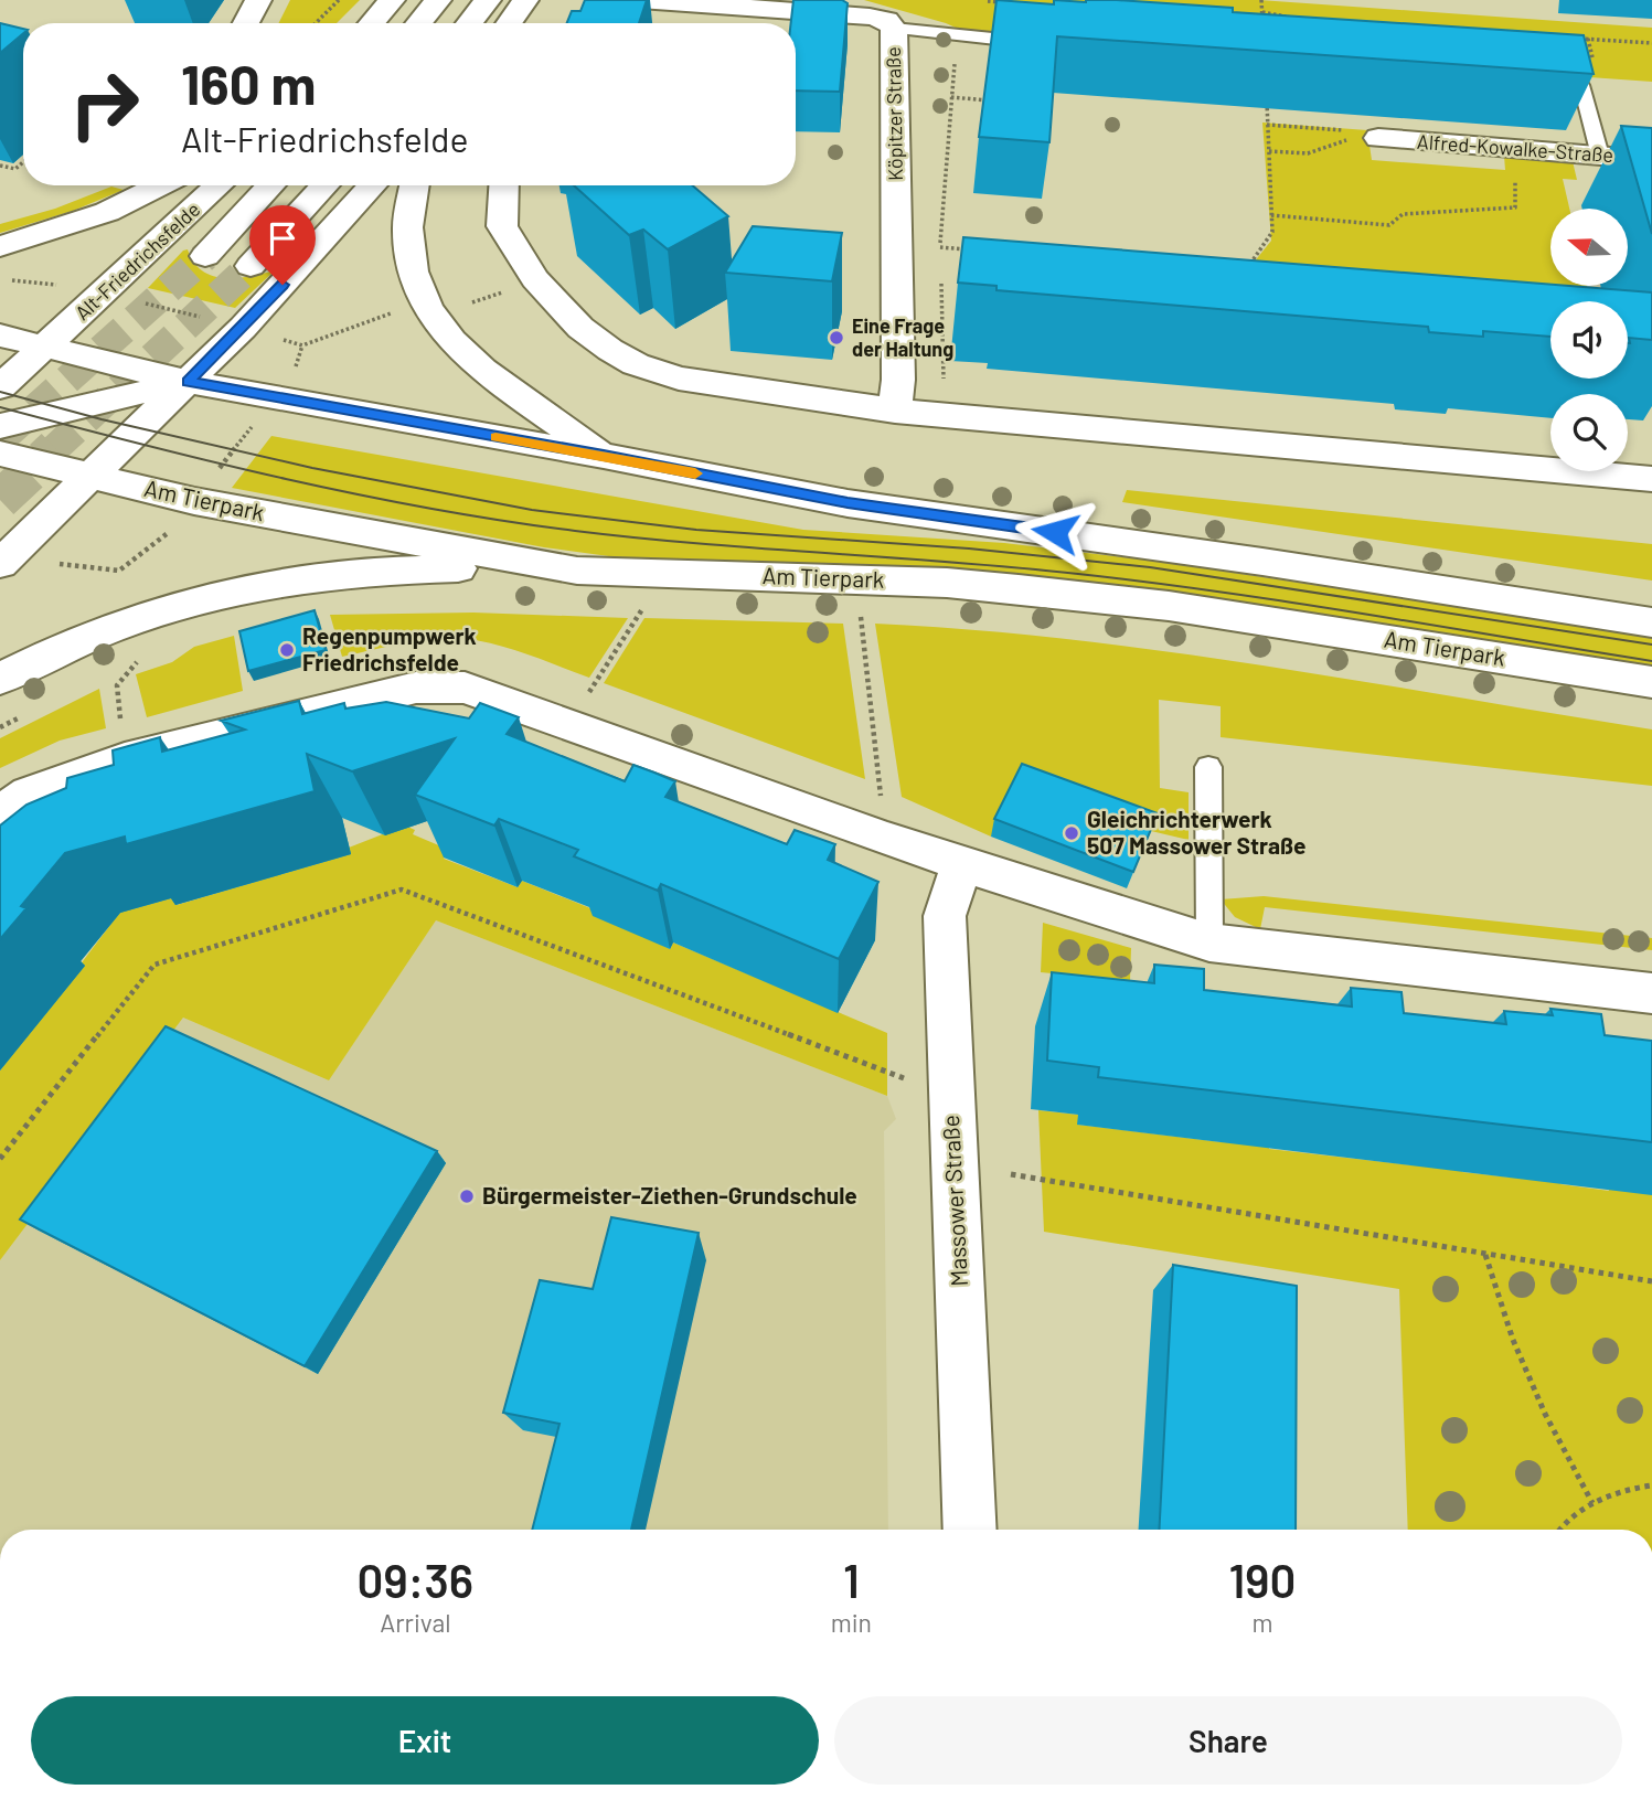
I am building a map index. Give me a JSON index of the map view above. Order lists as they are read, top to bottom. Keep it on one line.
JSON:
{"streets":{"main road":["Köpitzer Straße","Alfred-Kowalke-Straße","Alt-Friedrichsfelde","Am Tierpark","Massower Straße"]},"places":["Eine Frage der Haltung","Regenpumpwerk Friedrichsfelde","Gleichrichterwerk 507 Massower Straße","Bürgermeister-Ziethen-Grundschule"],"north":"left","page":{"turn":["160 m","Alt-Friedrichsfelde"],"eta":["09:36","Arrival","1","min","190","m"],"buttons":["Exit","Share"]}}
